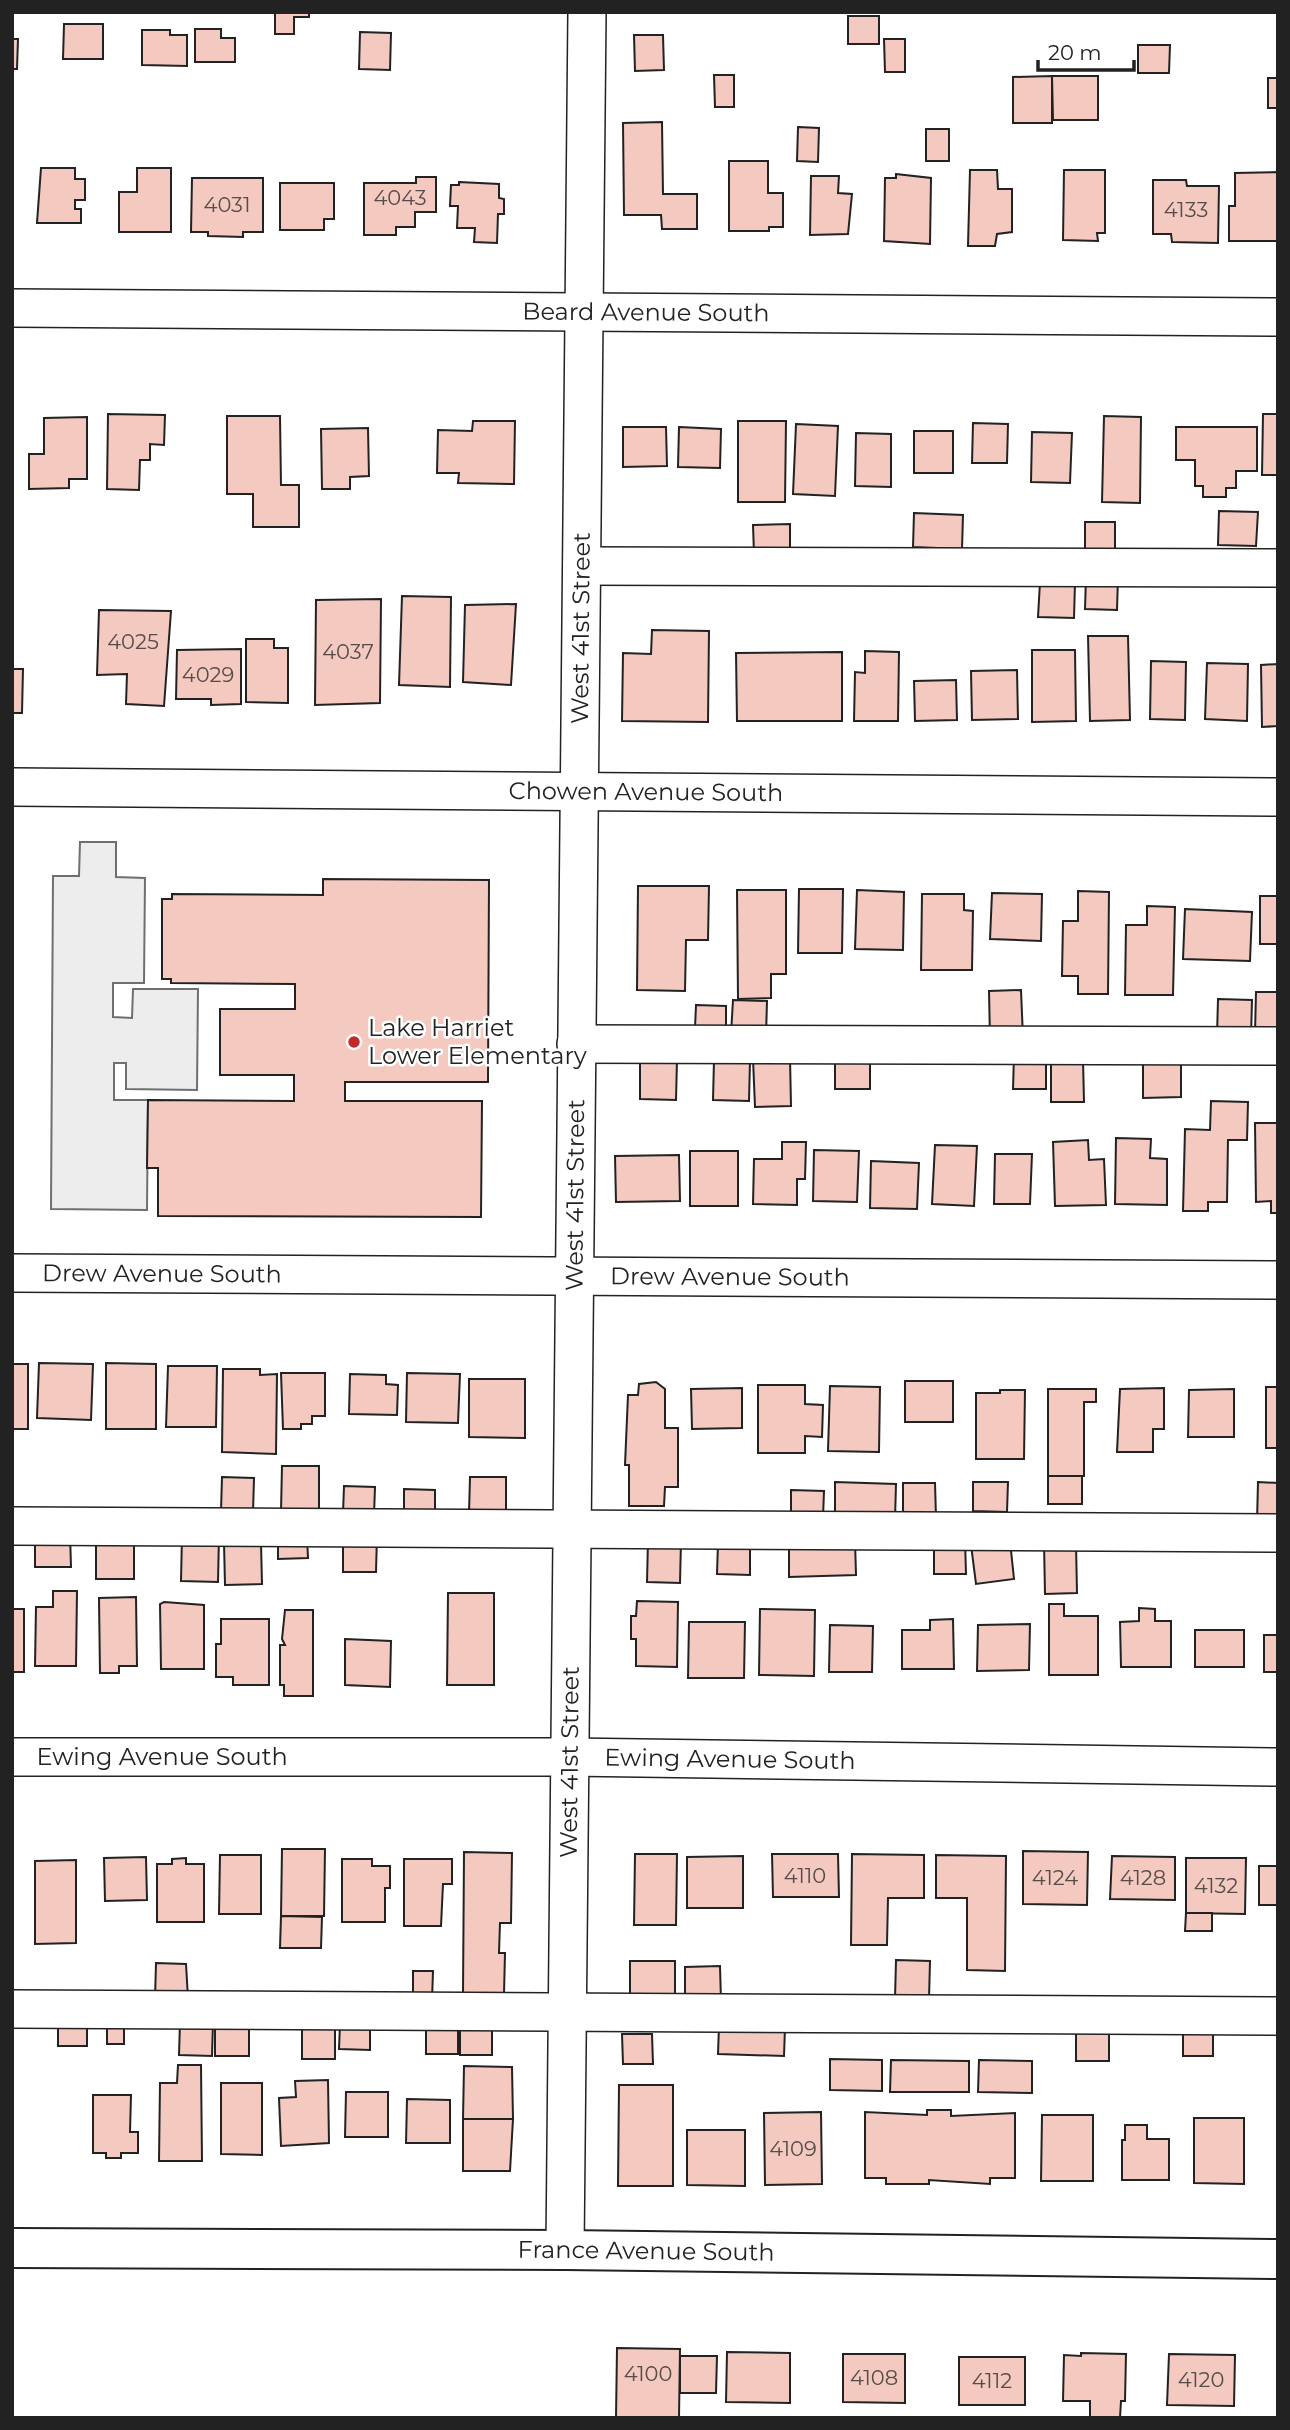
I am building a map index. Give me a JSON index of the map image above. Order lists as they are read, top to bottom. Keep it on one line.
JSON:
{"streets":{"main road":["France Avenue South"],"street":["Beard Avenue South","West 41st Street","Chowen Avenue South","Drew Avenue South","Ewing Avenue South"]},"crossings":[["Beard Avenue South","West 41st Street"],["West 41st Street","Chowen Avenue South"],["West 41st Street","Drew Avenue South"],["West 41st Street","Ewing Avenue South"],["West 41st Street","France Avenue South"]],"places":["Lake Harriet Lower Elementary"],"house_numbers":["4043","4031","4133","4025","4037","4029","4110","4124","4128","4132","4109","4100","4108","4120","4112"],"scale_bar":"20 m"}
